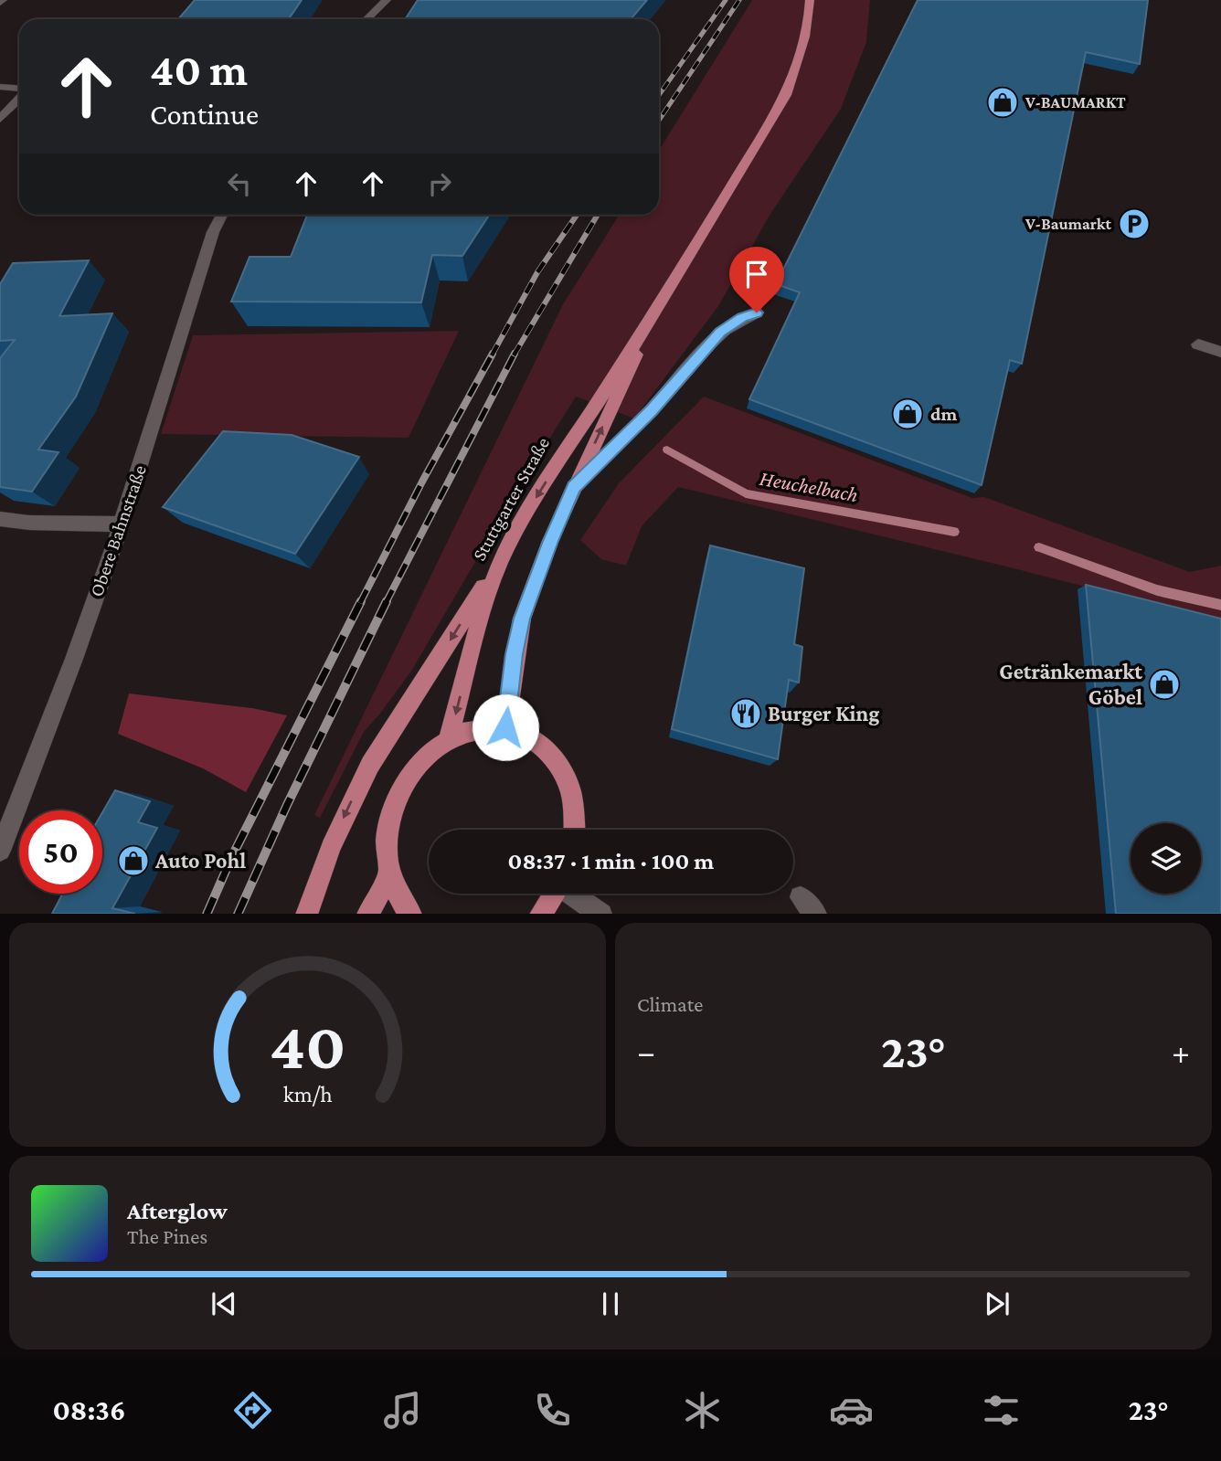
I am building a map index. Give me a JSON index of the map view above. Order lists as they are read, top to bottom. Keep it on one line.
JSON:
{"streets":{"main road":["Stuttgarter Straße"],"street":["Obere Bahnstraße"]},"water":["Heuchelbach"],"places":{"shop":["V-BAUMARKT","dm","Getränkemarkt Göbel","Auto Pohl"],"parking":["V-Baumarkt"],"restaurant":["Burger King"]},"page":{"turn":["40 m","Continue"],"limit":"50","trip":"08:37 · 1 min · 100 m","tile":"Climate","heat":["−","23°","+"],"song":["Afterglow","The Pines"],"tabs":["08:36","23°"],"gauge":["40","km/h"]}}
